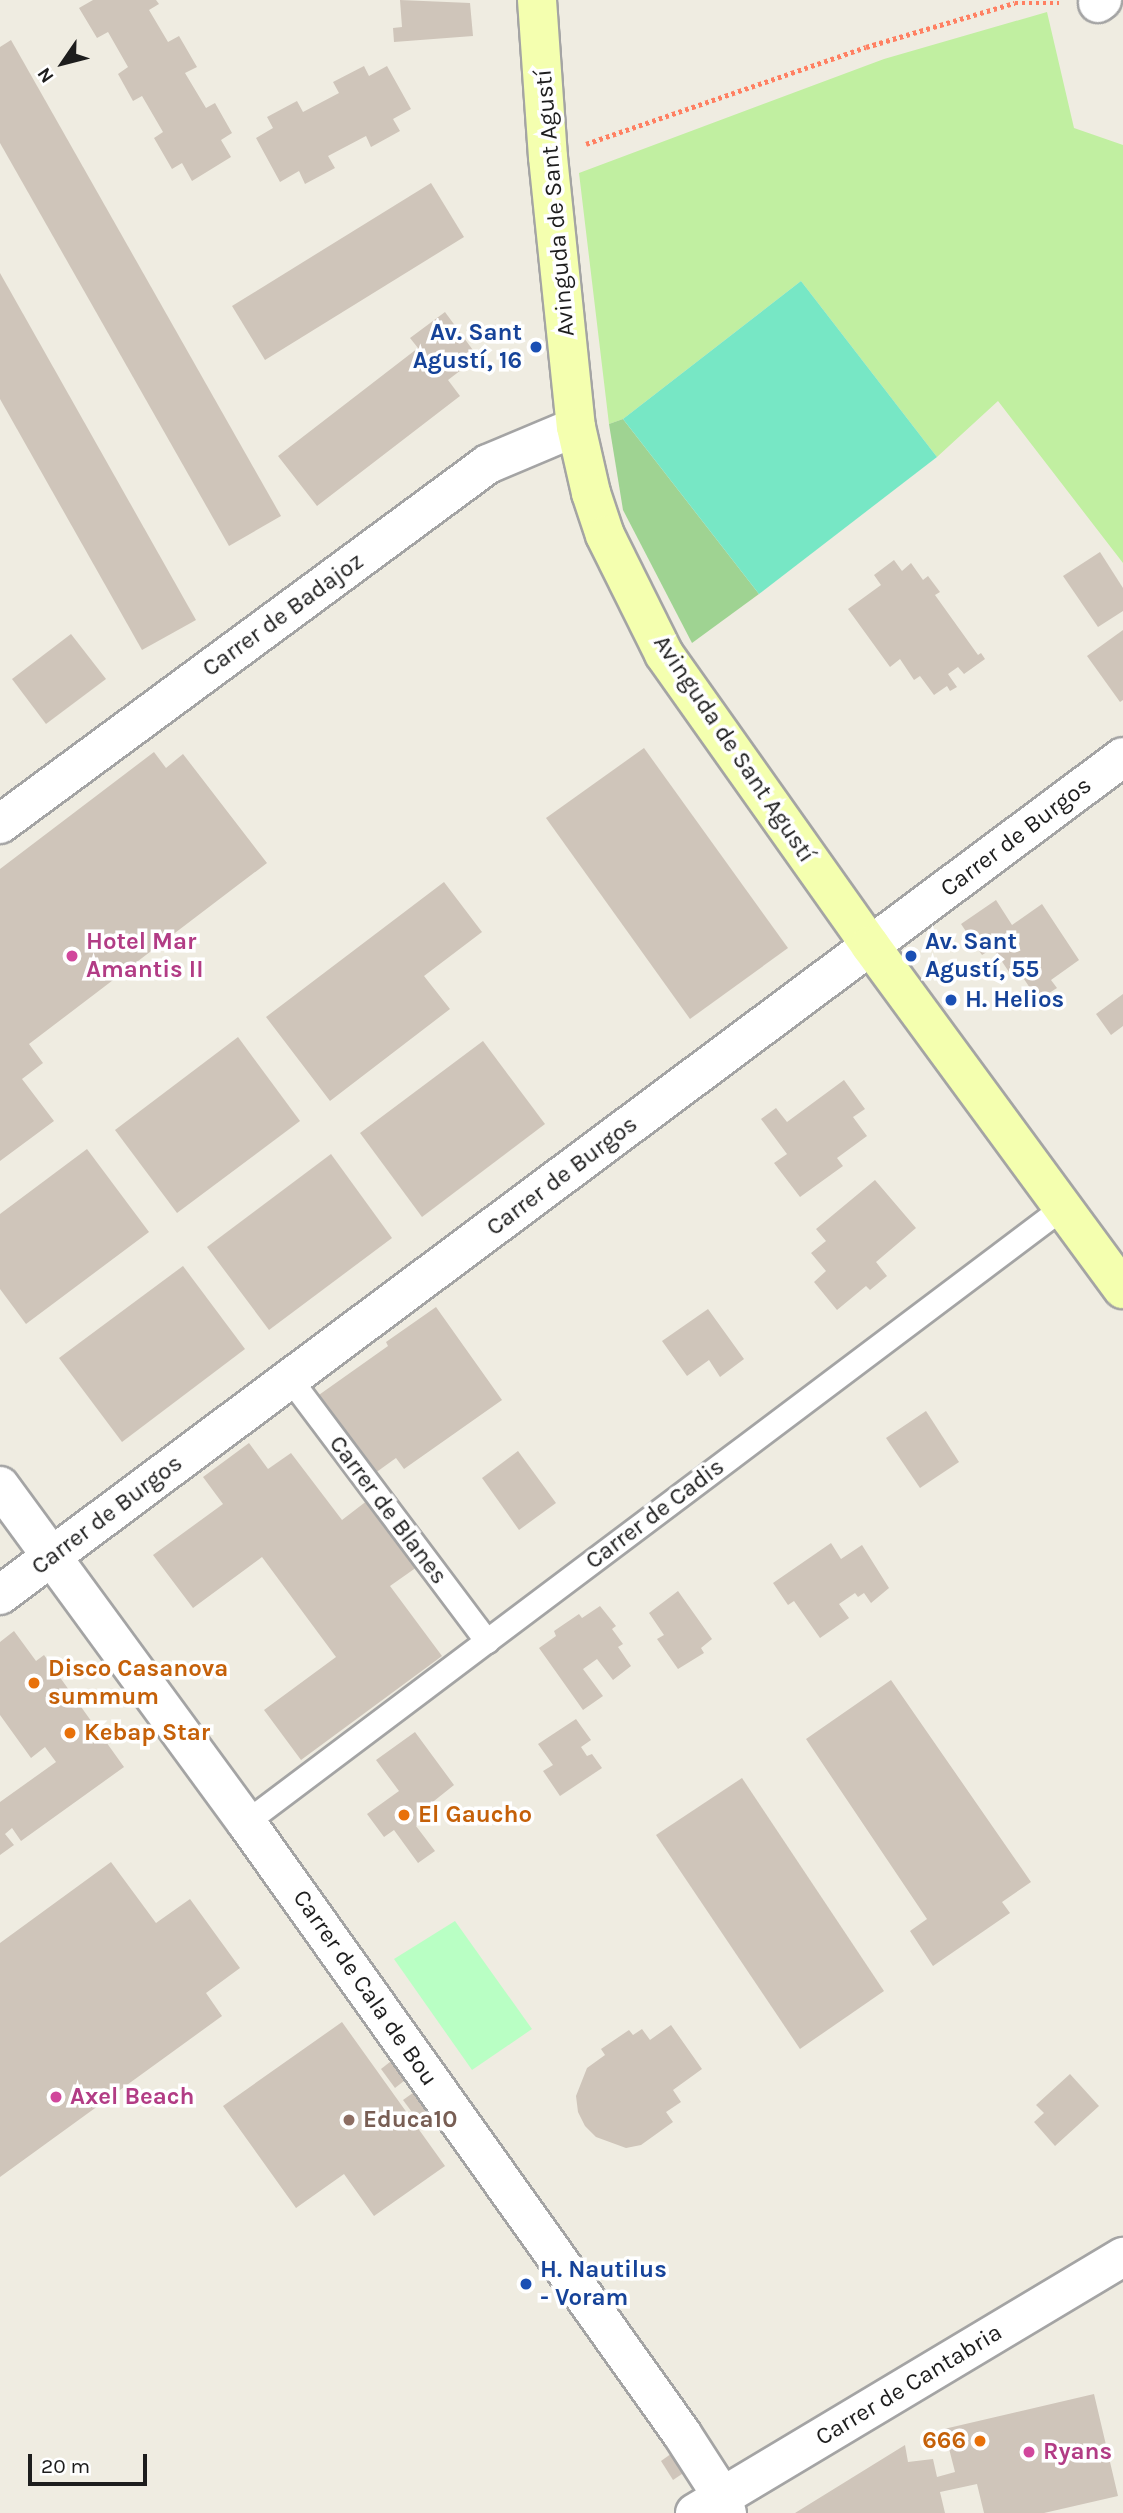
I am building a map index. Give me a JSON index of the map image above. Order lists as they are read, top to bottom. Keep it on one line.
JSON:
{"streets":{"street":["Avinguda de Sant Agustí","Carrer de Badajoz","Carrer de Burgos","Carrer de Cala de Bou","Carrer de Cantabria"],"lane":["Carrer de Blanes","Carrer de Cadis"]},"crossings":[["Avinguda de Sant Agustí","Carrer de Badajoz"],["Avinguda de Sant Agustí","Carrer de Burgos"],["Avinguda de Sant Agustí","Carrer de Cadis"],["Carrer de Burgos","Carrer de Blanes"],["Carrer de Burgos","Carrer de Cala de Bou"],["Carrer de Blanes","Carrer de Cadis"],["Carrer de Cadis","Carrer de Cala de Bou"],["Carrer de Cala de Bou","Carrer de Cantabria"]],"places":["Av. Sant Agustí, 16","Hotel Mar Amantis II","Av. Sant Agustí, 55","H. Helios","Disco Casanova summum","Kebap Star","El Gaucho","Axel Beach","Educa10","H. Nautilus - Voram","666","Ryans"],"scale_bar":"20 m","north":"bottom left"}
